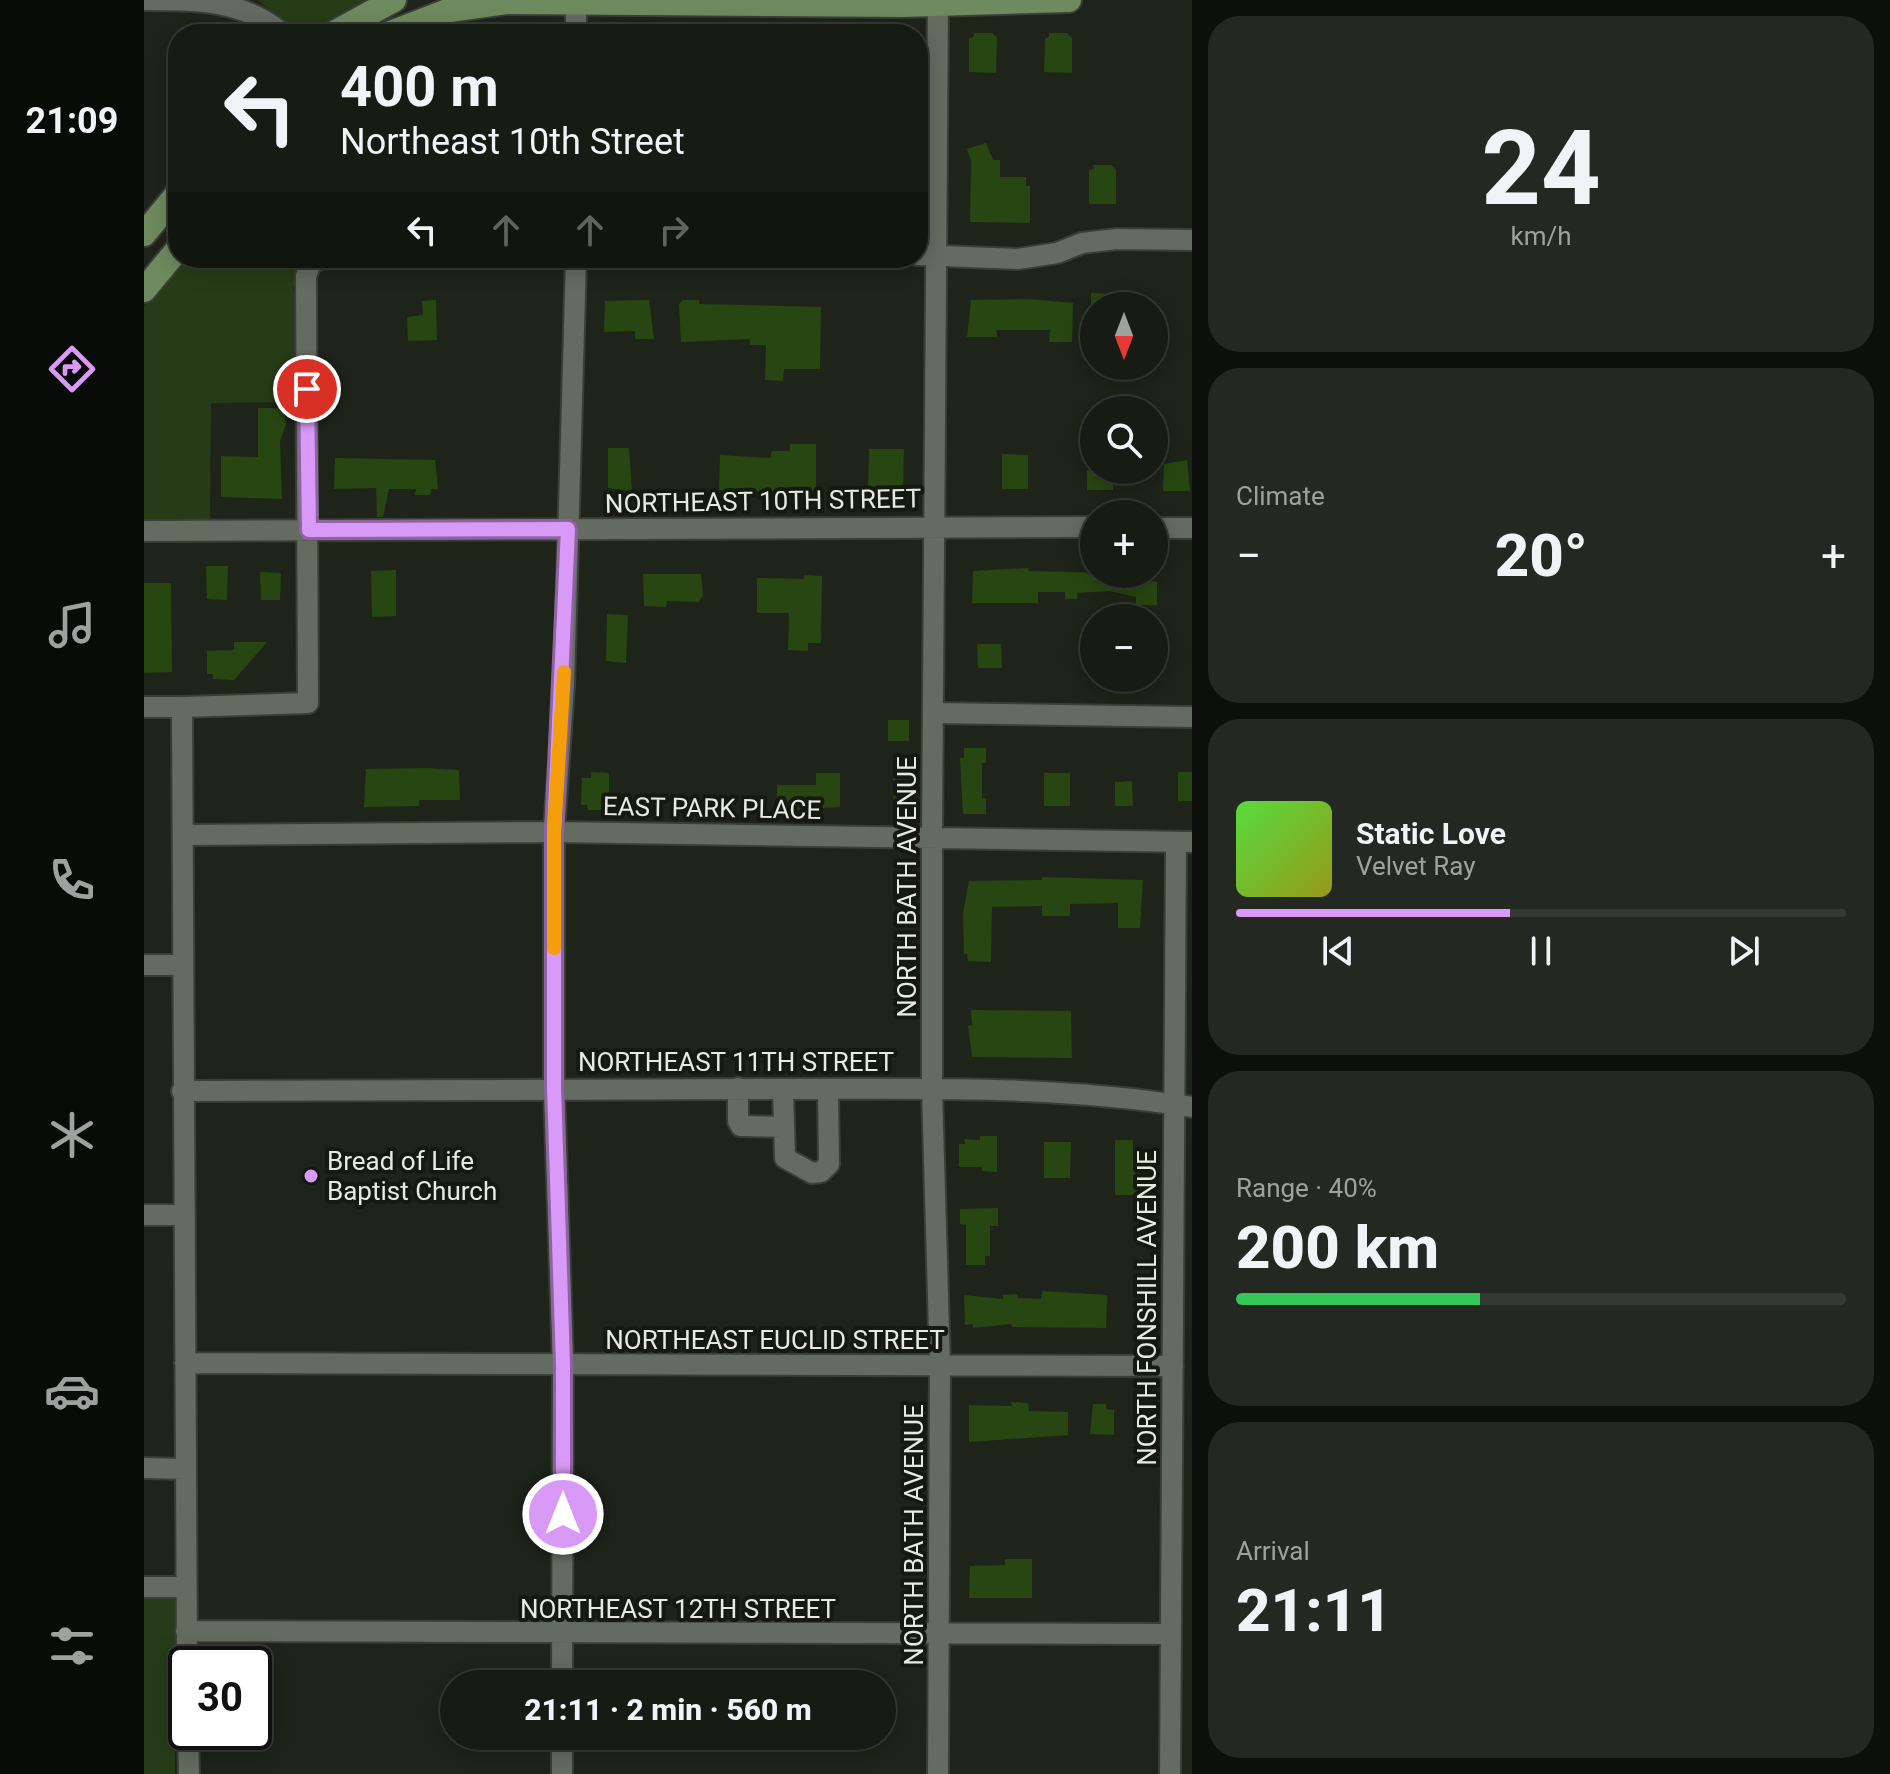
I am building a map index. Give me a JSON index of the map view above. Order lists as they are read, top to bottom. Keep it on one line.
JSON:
{"streets":{"street":["NORTHEAST 10TH STREET","EAST PARK PLACE","NORTH BATH AVENUE","NORTHEAST 11TH STREET","NORTH FONSHILL AVENUE","NORTHEAST EUCLID STREET","NORTHEAST 12TH STREET"]},"crossings":[["NORTHEAST 10TH STREET","NORTH BATH AVENUE"],["EAST PARK PLACE","NORTH BATH AVENUE"],["EAST PARK PLACE","NORTH FONSHILL AVENUE"],["NORTH BATH AVENUE","NORTHEAST 11TH STREET"],["NORTH BATH AVENUE","NORTHEAST EUCLID STREET"],["NORTH BATH AVENUE","NORTHEAST 12TH STREET"],["NORTHEAST 11TH STREET","NORTH FONSHILL AVENUE"],["NORTH FONSHILL AVENUE","NORTHEAST EUCLID STREET"],["NORTH FONSHILL AVENUE","NORTHEAST 12TH STREET"]],"places":["Bread of Life Baptist Church"],"north":"bottom","page":{"tabs":"21:09","tile":[["24","km/h"],"Climate",["Range · 40%","200 km"],["Arrival","21:11"]],"turn":["400 m","Northeast 10th Street"],"map_buttons":["+","−"],"heat":["−","20°","+"],"song":["Static Love","Velvet Ray"],"limit":"30","trip":"21:11 · 2 min · 560 m"}}
